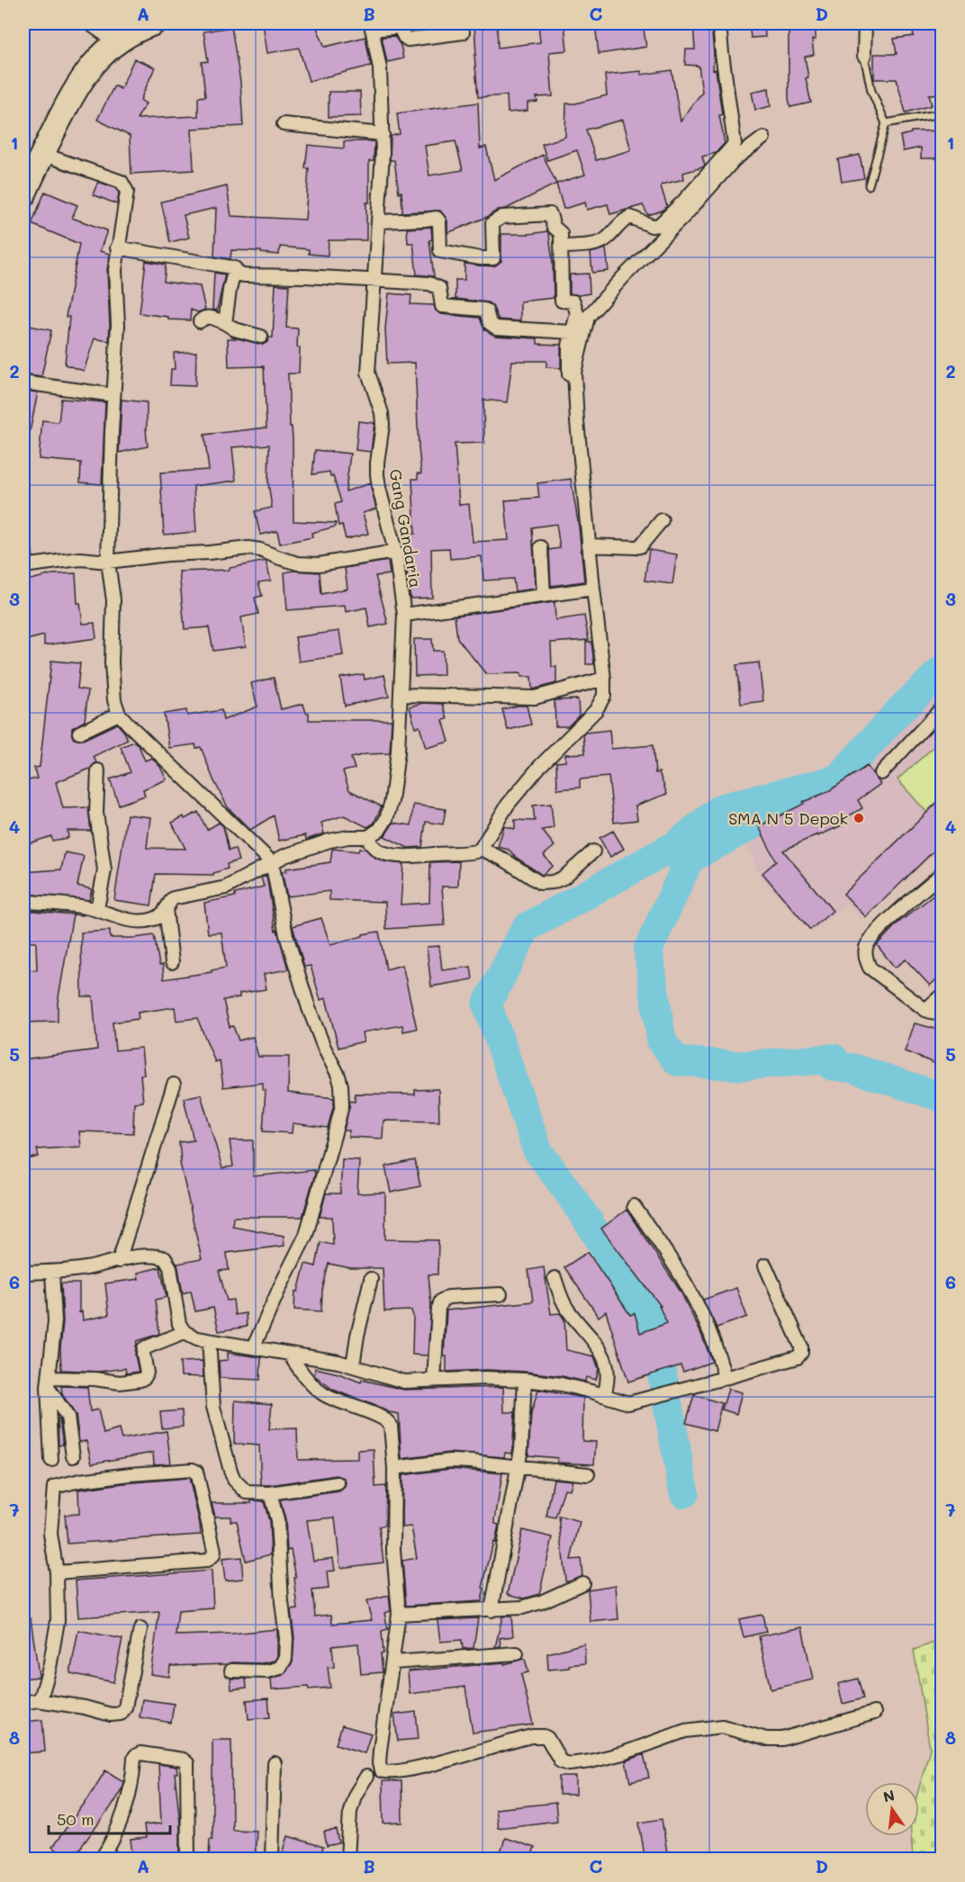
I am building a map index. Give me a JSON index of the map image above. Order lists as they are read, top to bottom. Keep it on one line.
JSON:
{"streets":{"street":["Gang Gandaria"]},"places":["SMA N 5 Depok"],"scale_bar":"50 m","north":"top","grid":{"columns":["A","B","C","D"],"rows":["1","2","3","4","5","6","7","8"]}}
